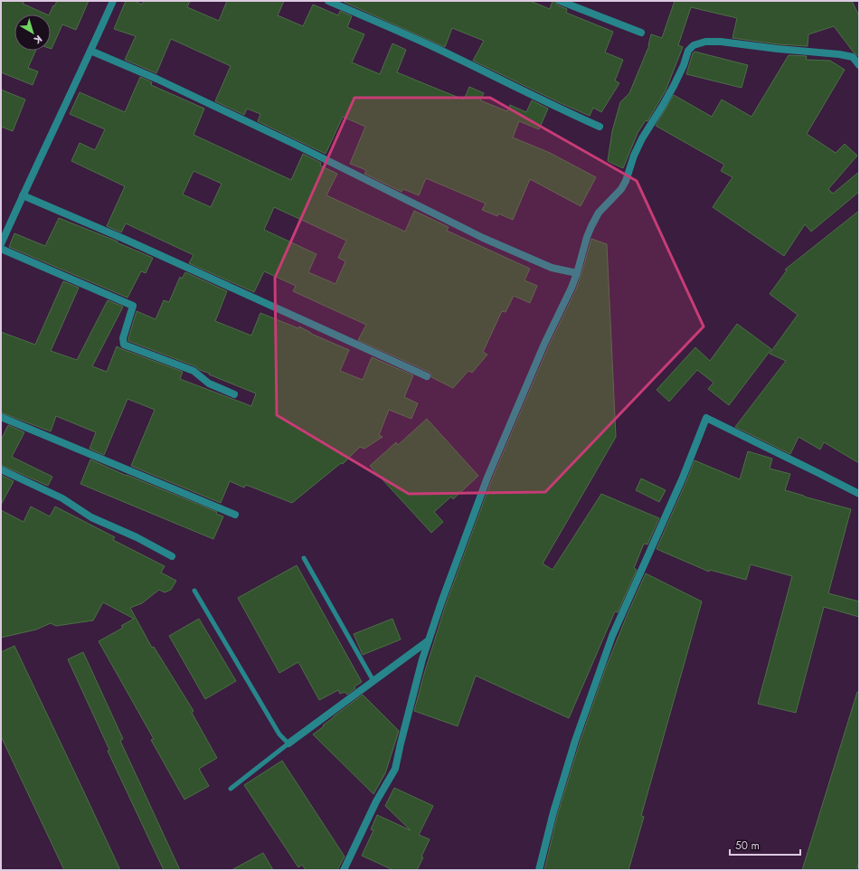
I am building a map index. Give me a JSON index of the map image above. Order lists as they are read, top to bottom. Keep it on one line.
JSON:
{"scale_bar":"50 m","north":"bottom right"}
